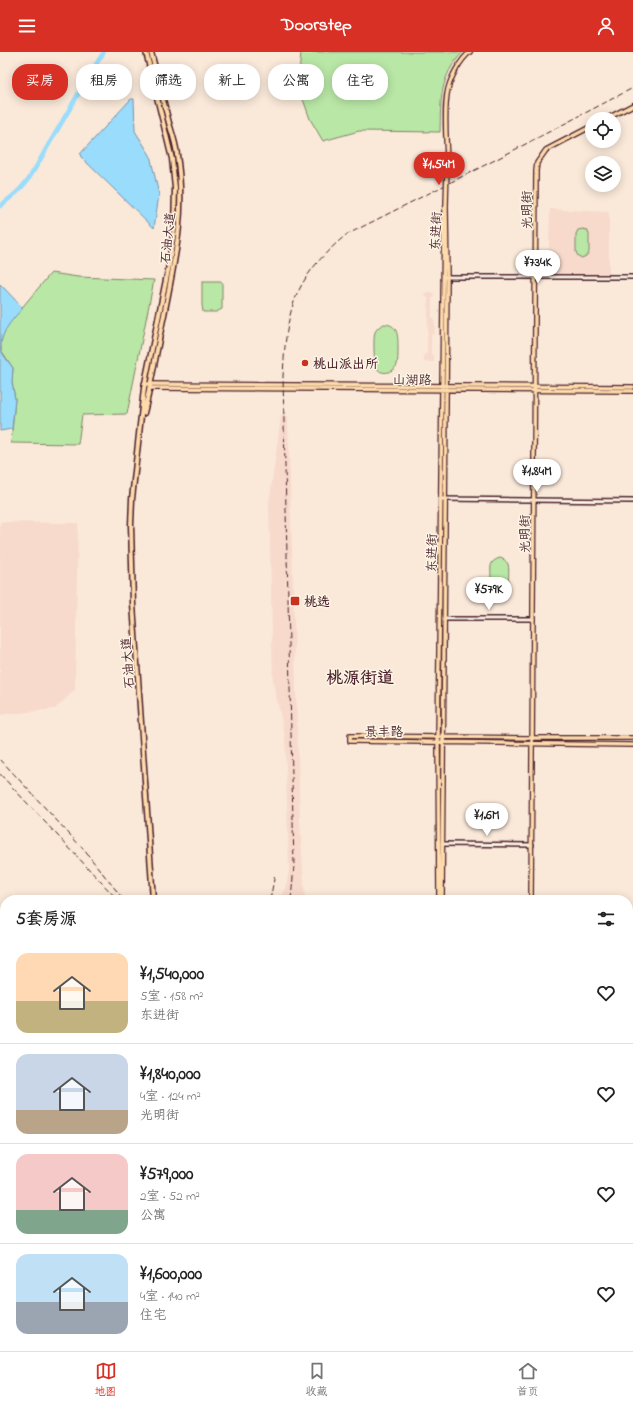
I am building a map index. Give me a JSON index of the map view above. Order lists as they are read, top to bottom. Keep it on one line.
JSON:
{"streets":{"highway":["石油大道"],"main road":["光明街","东进街","山湖路","景丰路"]},"crossings":[["光明街","山湖路"],["光明街","景丰路"],["东进街","山湖路"],["东进街","景丰路"],["石油大道","山湖路"]],"districts":["桃源街道"],"places":{"other":["桃山派出所"],"transit":["桃选"]},"page":{"header":"Doorstep","chip":["买房","租房","筛选","新上","公寓","住宅"],"price":["¥1.54M","¥734K","¥1.84M","¥579K","¥1.6M"],"heading":"5套房源","list":[{"name":"¥1,540,000","note":"5室 · 158 m² · 东进街"},{"name":"¥1,840,000","note":"4室 · 124 m² · 光明街"},{"name":"¥579,000","note":"2室 · 52 m² · 公寓"},{"name":"¥1,600,000","note":"4室 · 140 m² · 住宅"}],"tabs":["地图","收藏","首页"]}}
